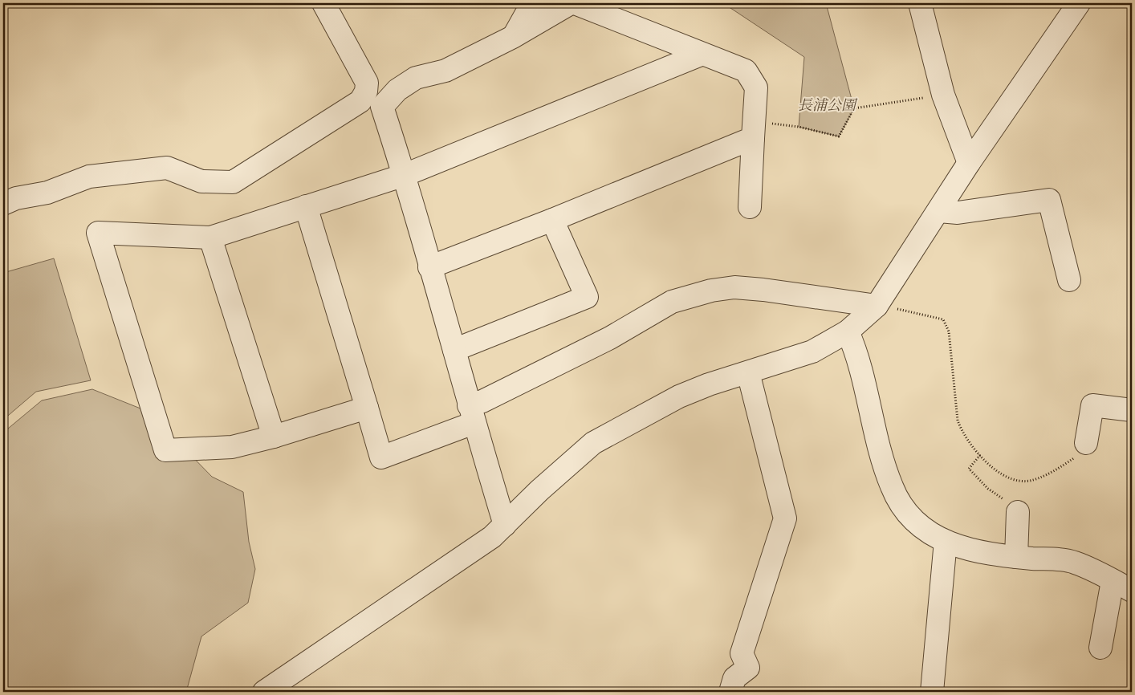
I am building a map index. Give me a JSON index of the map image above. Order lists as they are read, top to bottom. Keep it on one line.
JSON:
{"parks":["長浦公園"]}
